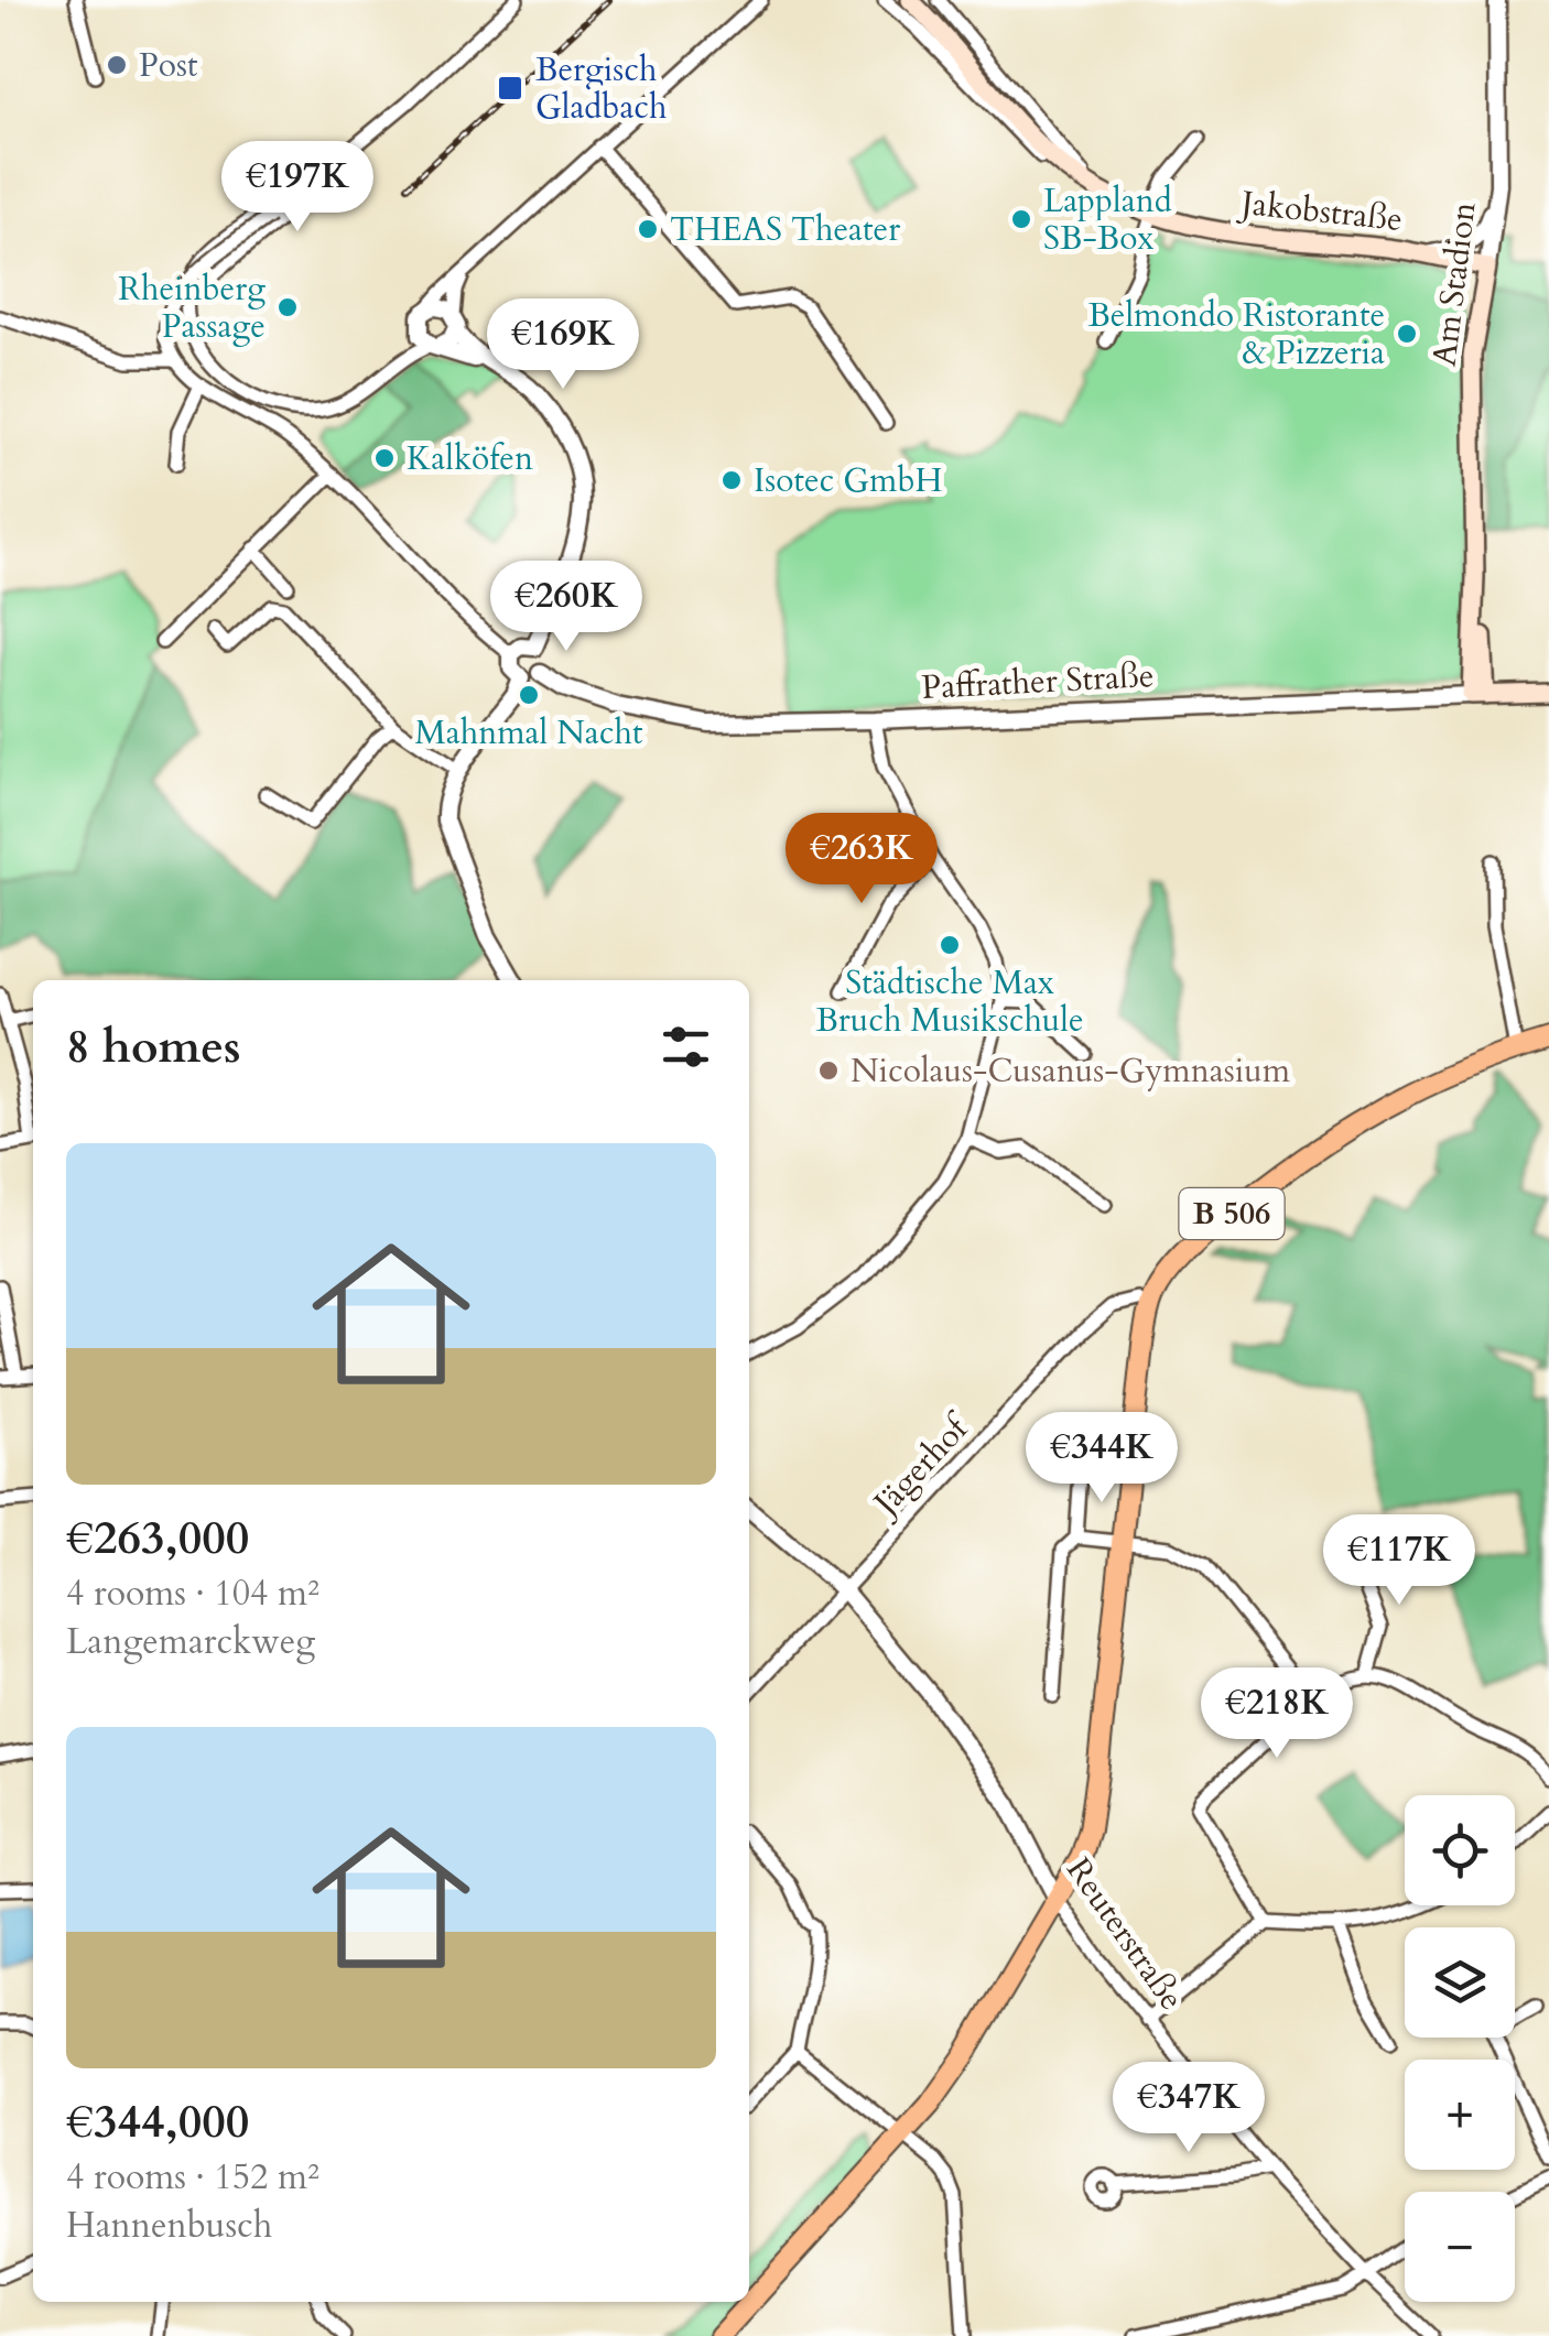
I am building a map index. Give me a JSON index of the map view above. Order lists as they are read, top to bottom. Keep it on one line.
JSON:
{"streets":{"main road":["Jakobstraße","Am Stadion","Paffrather Straße","B 506"],"street":["Jägerhof","Reuterstraße"]},"crossings":[["Jakobstraße","Am Stadion"],["Am Stadion","Paffrather Straße"],["B 506","Reuterstraße"],["Jägerhof","Reuterstraße"]],"places":{"other":["Post","Lappland SB-Box","THEAS Theater","Rheinberg Passage","Belmondo Ristorante & Pizzeria","Kalköfen","Isotec GmbH","Mahnmal Nacht","Städtische Max Bruch Musikschule","Nicolaus-Cusanus-Gymnasium"],"transit":["Bergisch Gladbach"]},"page":{"price":["€197K","€169K","€260K","€263K","€344K","€117K","€218K","€347K"],"heading":"8 homes","list":[{"name":"€263,000","note":"4 rooms · 104 m² · Langemarckweg"},{"name":"€344,000","note":"4 rooms · 152 m² · Hannenbusch"}],"map_buttons":["+","−"]}}
